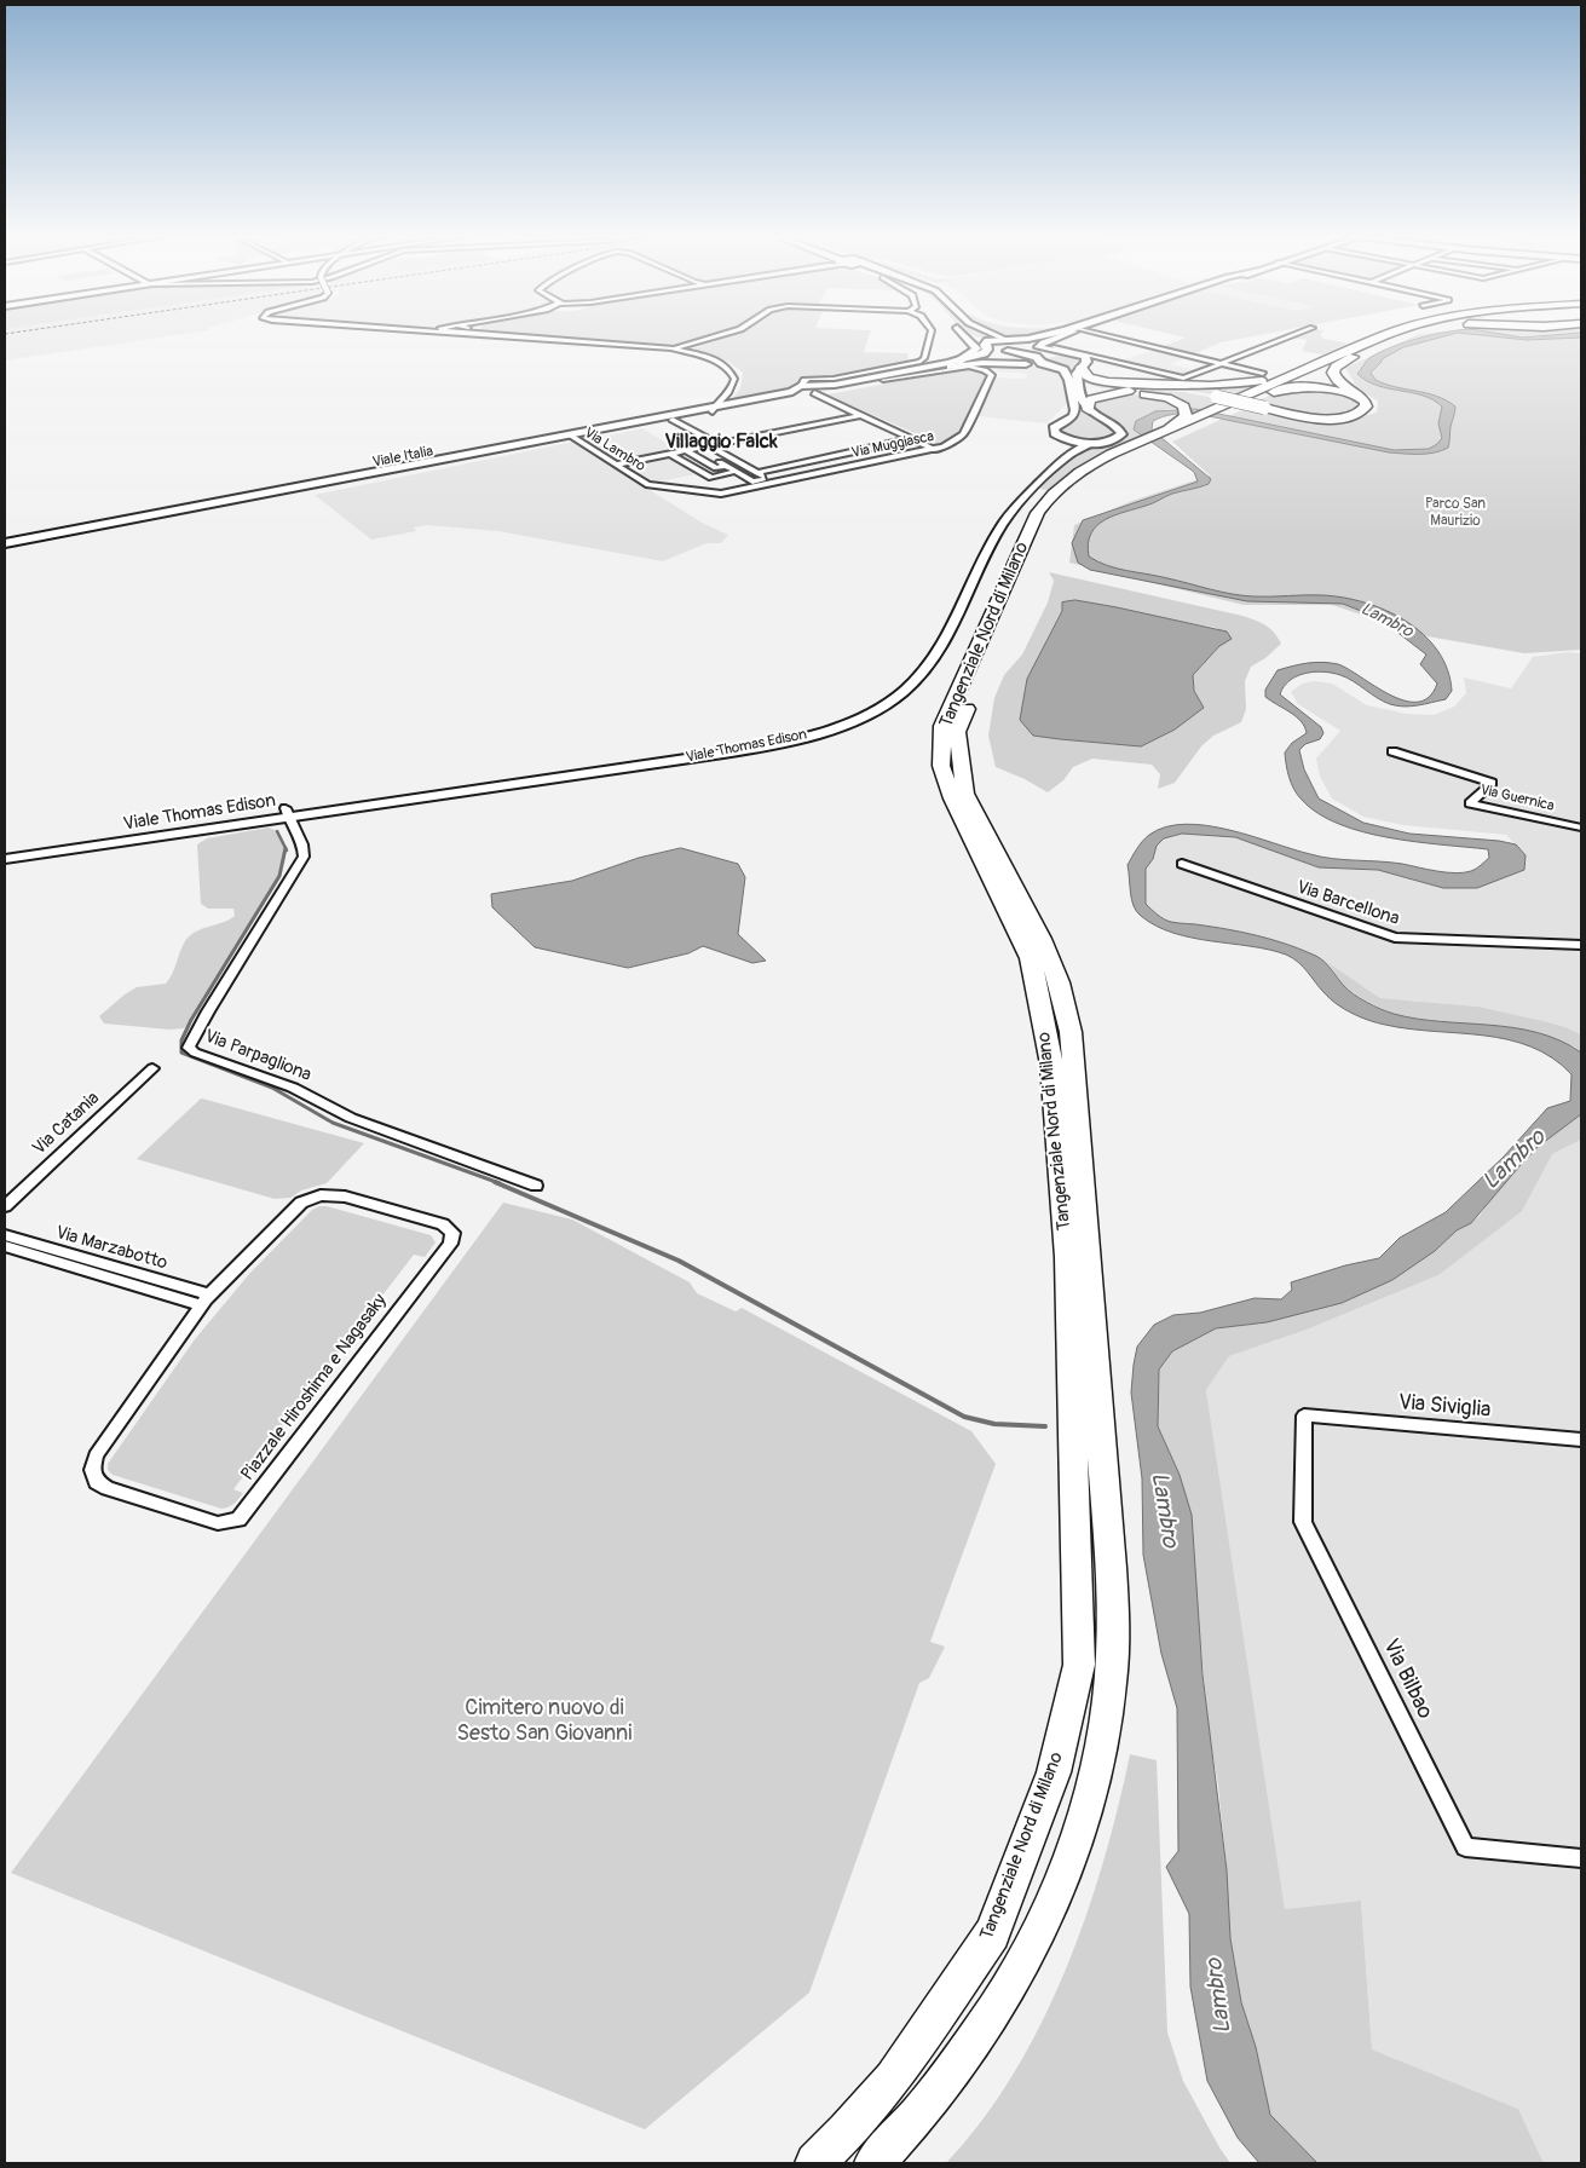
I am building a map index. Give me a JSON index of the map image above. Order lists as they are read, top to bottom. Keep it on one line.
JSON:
{"streets":{"highway":["Tangenziale Nord di Milano"],"main road":["Viale Italia"],"street":["Via Muggiasca","Via Lambro","Viale Thomas Edison","Via Guernica","Via Barcellona","Via Parpagliona","Via Catania","Via Marzabotto","Piazzale Hiroshima e Nagasaky","Via Siviglia","Via Bilbao"]},"crossings":[["Via Muggiasca","Via Lambro"],["Via Muggiasca","Viale Italia"],["Via Lambro","Viale Italia"],["Tangenziale Nord di Milano","Viale Thomas Edison"],["Viale Thomas Edison","Via Parpagliona"],["Via Marzabotto","Piazzale Hiroshima e Nagasaky"],["Via Siviglia","Via Bilbao"]],"districts":["Villaggio Falck"],"water":["Lambro"],"parks":["Parco San Maurizio","Cimitero nuovo di Sesto San Giovanni"]}
